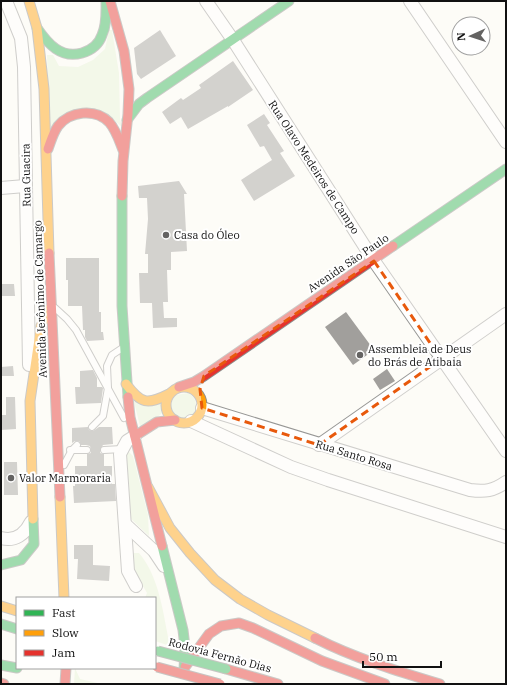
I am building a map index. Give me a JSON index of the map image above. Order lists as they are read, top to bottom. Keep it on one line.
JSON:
{"streets":{"main road":["Rua Guacira","Avenida São Paulo","Avenida Jerônimo de Camargo","Rodovia Fernão Dias"],"street":["Rua Olavo Medeiros de Campo","Rua Santo Rosa"]},"crossings":[["Rua Olavo Medeiros de Campo","Avenida São Paulo"],["Avenida São Paulo","Rua Santo Rosa"]],"places":["Casa do Óleo","Assembleia de Deus do Brás de Atibaia","Valor Marmoraria"],"legend":["Fast","Slow","Jam"],"scale_bar":"50 m","north":"left"}
